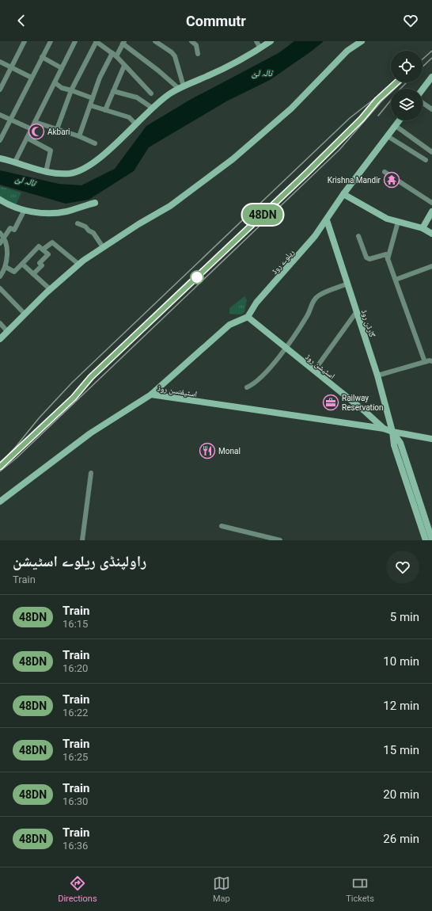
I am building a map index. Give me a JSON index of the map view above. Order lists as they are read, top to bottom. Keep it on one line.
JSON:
{"streets":{"street":["ریلوے روڈ","گارڈن روڈ","اسٹیشن روڈ","اسٹیفنسن روڈ"]},"crossings":[["ریلوے روڈ","گارڈن روڈ"],["ریلوے روڈ","اسٹیشن روڈ"],["اسٹیشن روڈ","اسٹیفنسن روڈ"]],"water":["نالہ لئ"],"places":{"mosque":["Akbari"],"temple":["Krishna Mandir"],"office":["Railway Reservation"],"restaurant":["Monal"]},"page":{"header":"Commutr","on_map":"48DN","heading":["راولپنڈی ریلوے اسٹیشن","Train"],"list":[{"mark":"48DN","name":"Train","note":"16:15","value":"5 min"},{"mark":"48DN","name":"Train","note":"16:20","value":"10 min"},{"mark":"48DN","name":"Train","note":"16:22","value":"12 min"},{"mark":"48DN","name":"Train","note":"16:25","value":"15 min"},{"mark":"48DN","name":"Train","note":"16:30","value":"20 min"},{"mark":"48DN","name":"Train","note":"16:36","value":"26 min"}],"tabs":["Directions","Map","Tickets"]}}
